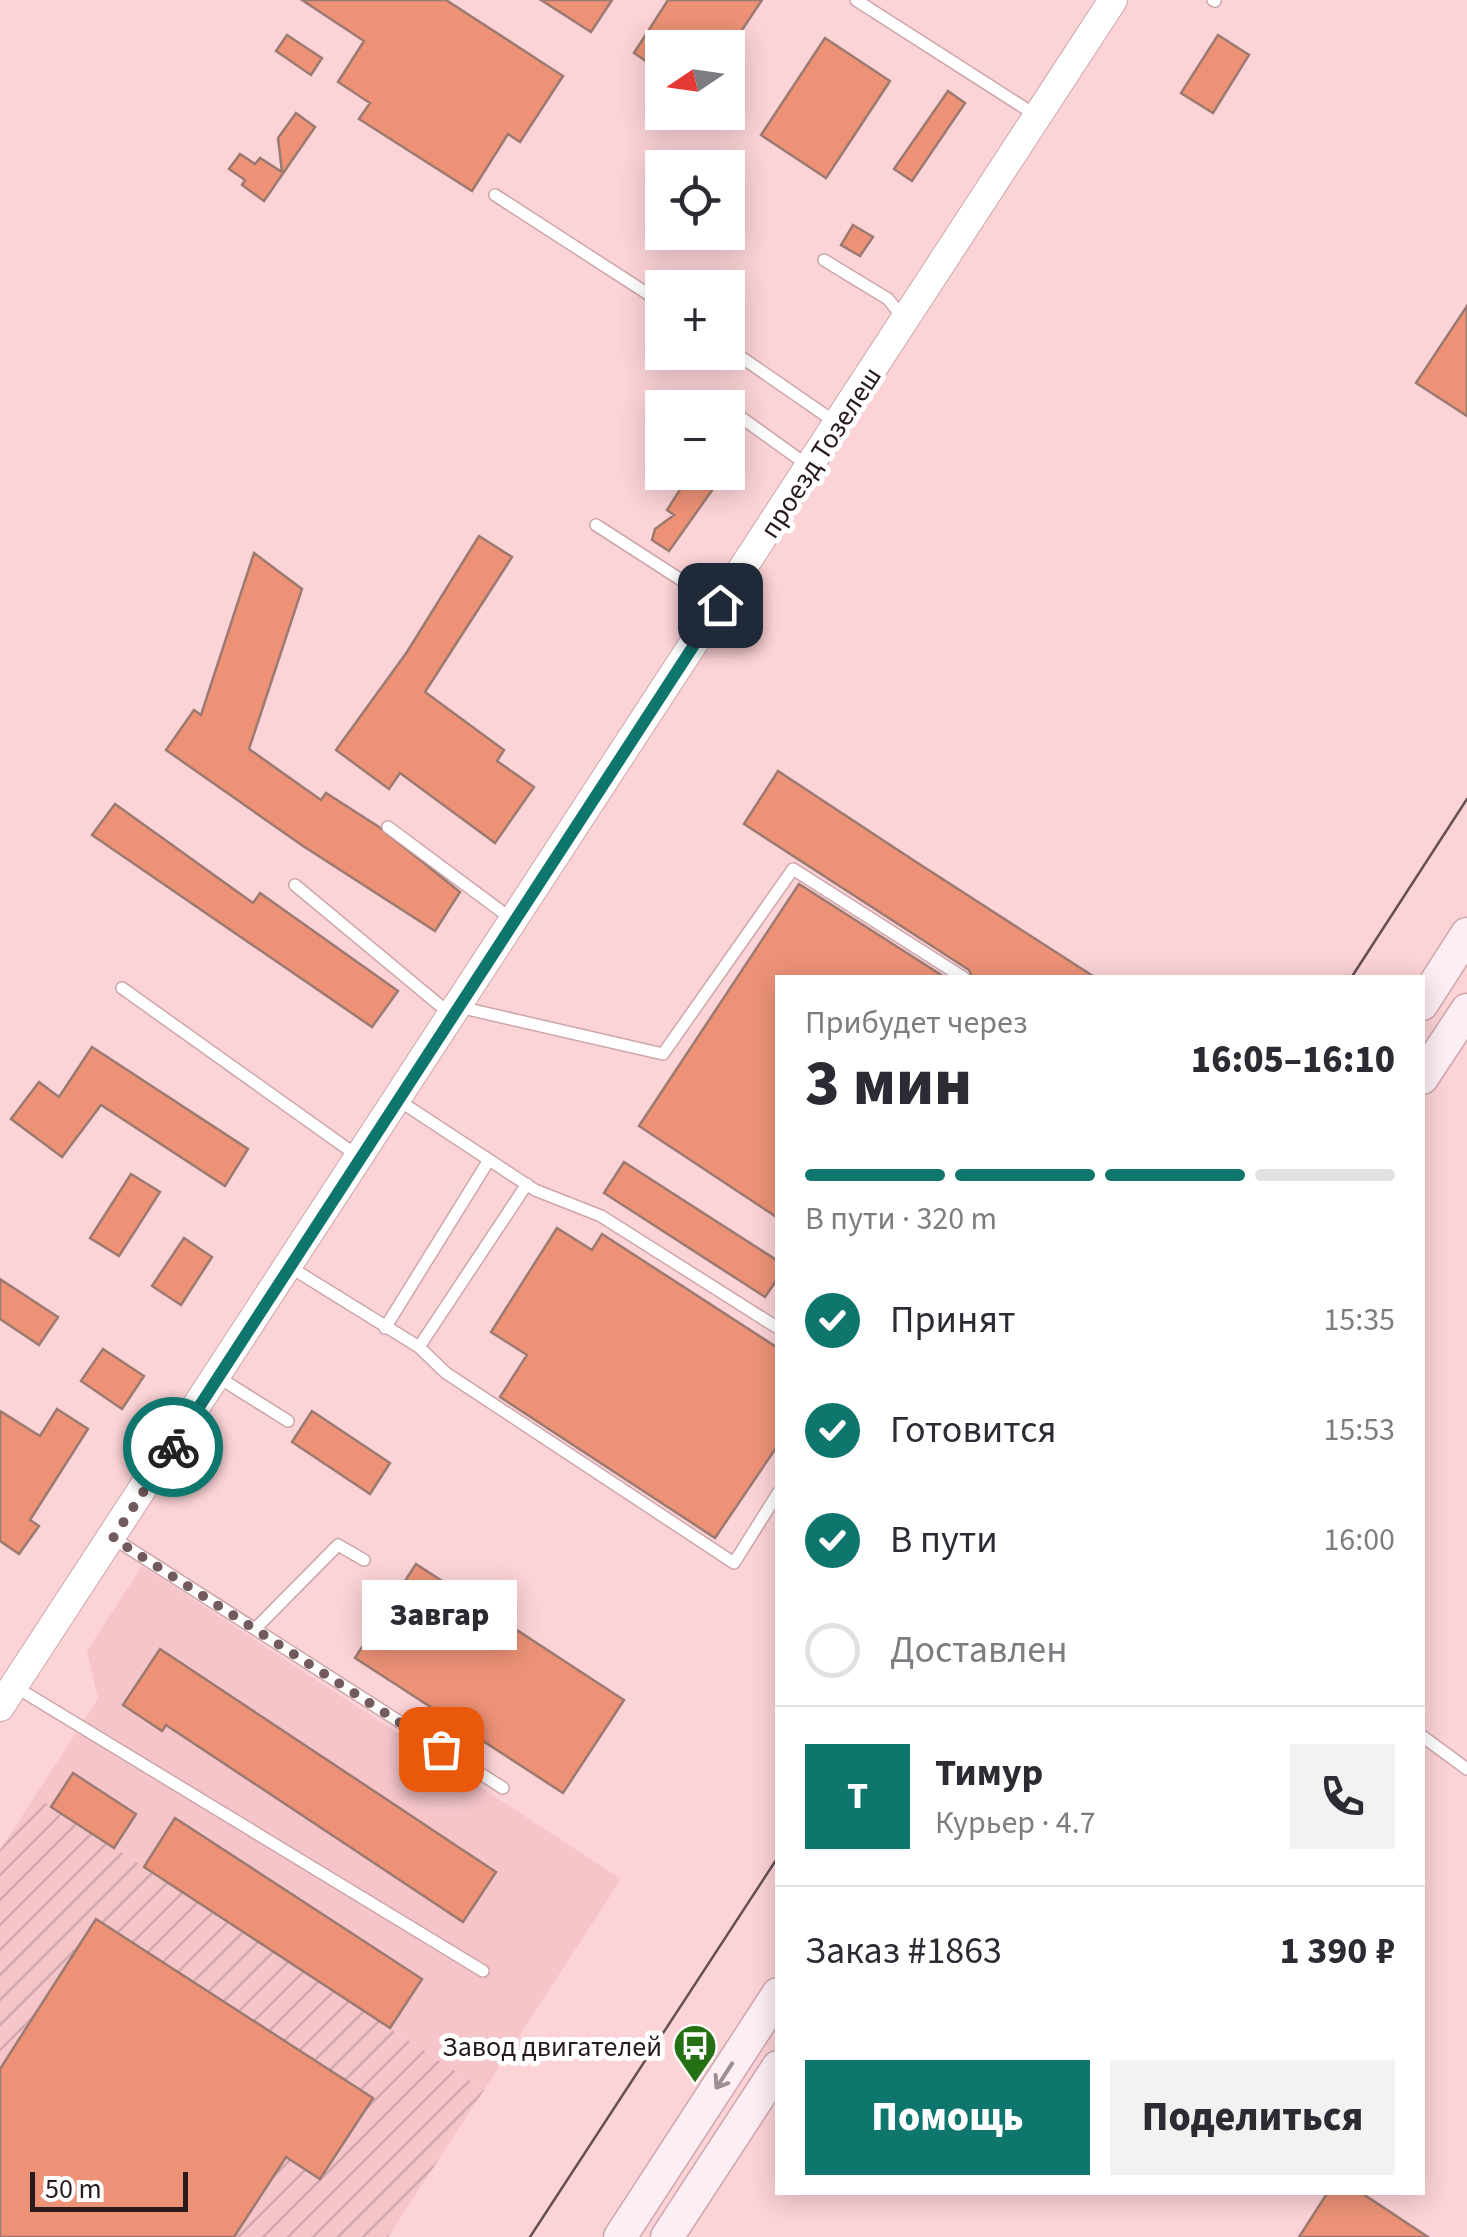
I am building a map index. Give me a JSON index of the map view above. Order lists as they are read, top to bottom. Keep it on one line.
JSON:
{"streets":{"street":["проезд Тозелеш"]},"places":{"other":["Завгар"],"bus stop":["Завод двигателей"]},"scale_bar":"50 m","north":"left","page":{"map_buttons":["+","−"],"heading":["3 мин","Прибудет через","16:05–16:10"],"panel":["Тимур","Курьер · 4.7","Заказ #1863","1 390 ₽"],"bar":"В пути · 320 m","list":[["Принят","15:35"],["Готовится","15:53"],["В пути","16:00"],"Доставлен"],"bubble":"Завгар","round":"Т","buttons":["Помощь","Поделиться"],"scale":"50 m"}}
